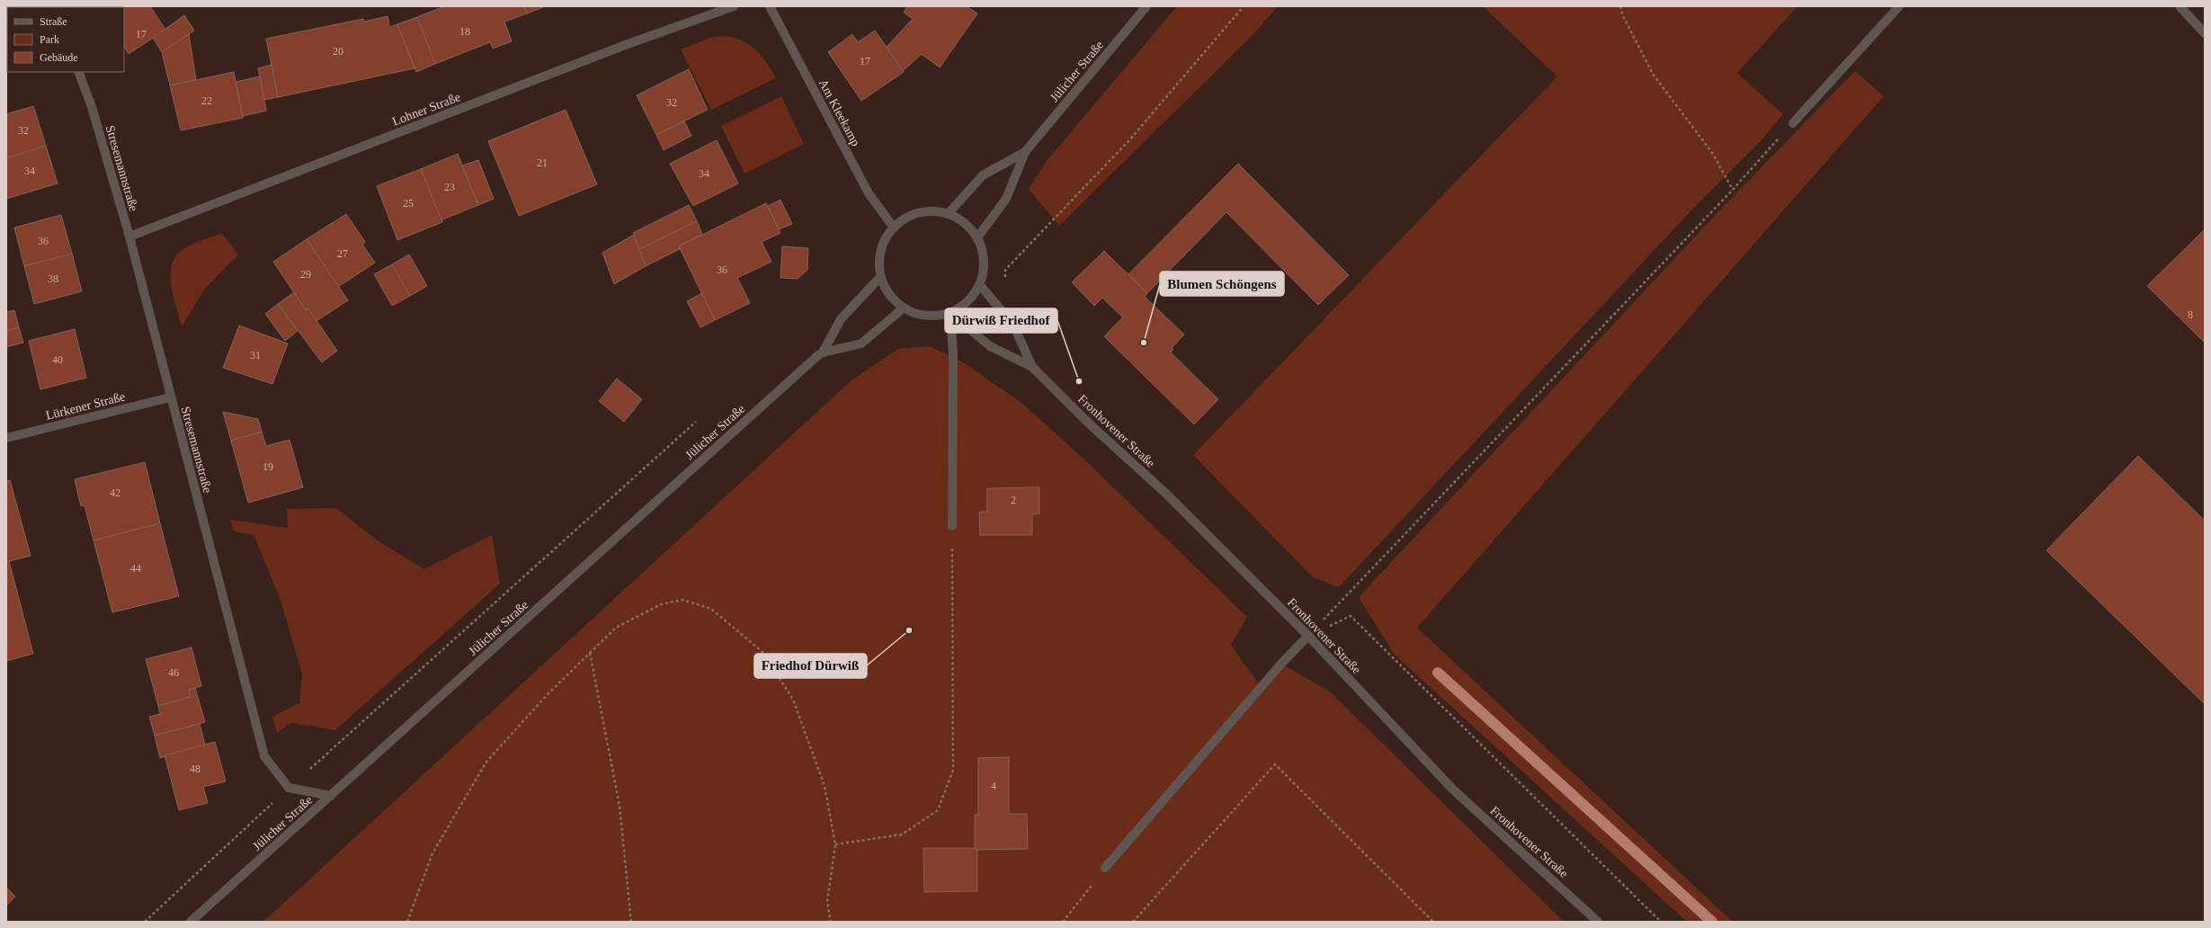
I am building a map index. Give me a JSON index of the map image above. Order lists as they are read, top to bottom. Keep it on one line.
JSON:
{"streets":{"street":["Jülicher Straße","Lohner Straße","Am Kleekamp","Stresemannstraße","Lürkener Straße","Fronhovener Straße"]},"crossings":[["Jülicher Straße","Am Kleekamp"],["Jülicher Straße","Fronhovener Straße"],["Lohner Straße","Stresemannstraße"],["Am Kleekamp","Fronhovener Straße"],["Stresemannstraße","Lürkener Straße"]],"places":["Blumen Schöngens","Dürwiß Friedhof","Friedhof Dürwiß"],"house_numbers":["18","17","20","17","22","32","32","21","34","34","23","25","36","27","36","29","38","8","31","40","19","42","2","44","46","48","4"],"legend":["Straße","Park","Gebäude"]}
